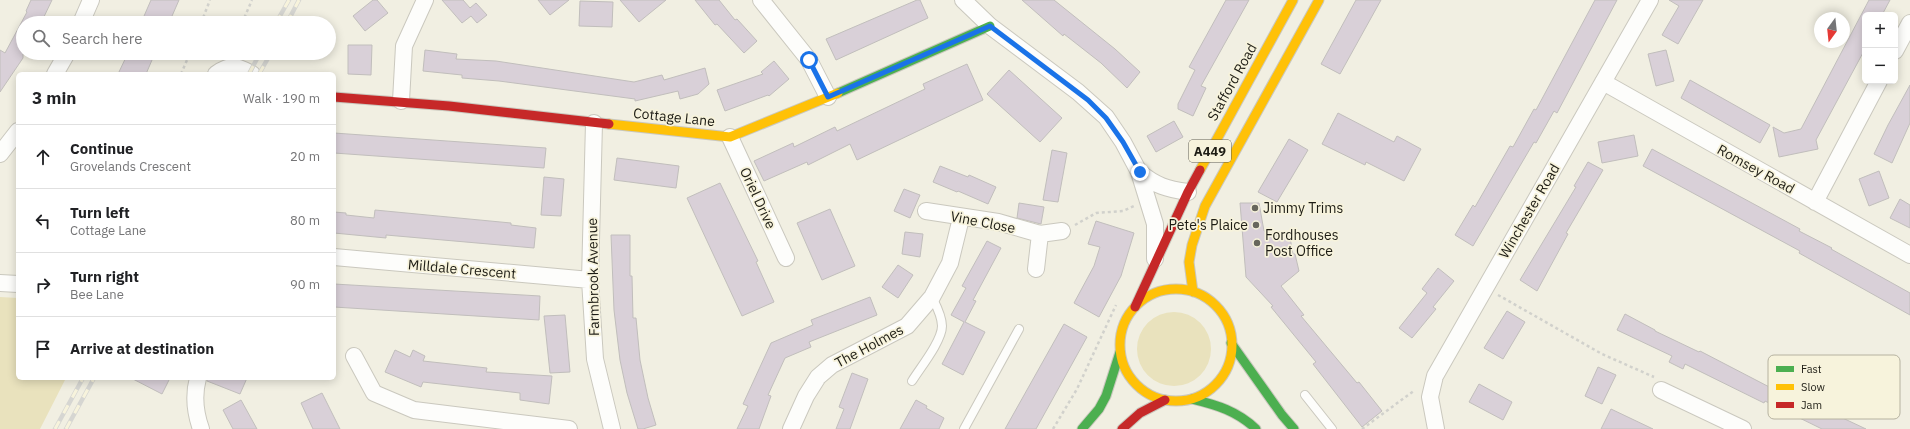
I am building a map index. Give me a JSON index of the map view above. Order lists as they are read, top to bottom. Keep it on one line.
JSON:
{"streets":{"main road":["Stafford Road","Cottage Lane","A449"],"street":["Romsey Road","Oriel Drive","Winchester Road","Vine Close","Milldale Crescent","Farmbrook Avenue","The Holmes"]},"crossings":[["Stafford Road","A449"],["Cottage Lane","Oriel Drive"],["Cottage Lane","Farmbrook Avenue"],["Romsey Road","Winchester Road"],["Vine Close","The Holmes"],["Milldale Crescent","Farmbrook Avenue"]],"places":["Jimmy Trims","Pete's Plaice","Fordhouses Post Office"],"legend":["Fast","Slow","Jam"],"north":"bottom","page":{"map_buttons":["+","−"],"search":"Search here","heading":["3 min","Walk · 190 m"],"list":[["Continue","Grovelands Crescent","20 m"],["Turn left","Cottage Lane","80 m"],["Turn right","Bee Lane","90 m"],"Arrive at destination"]}}
